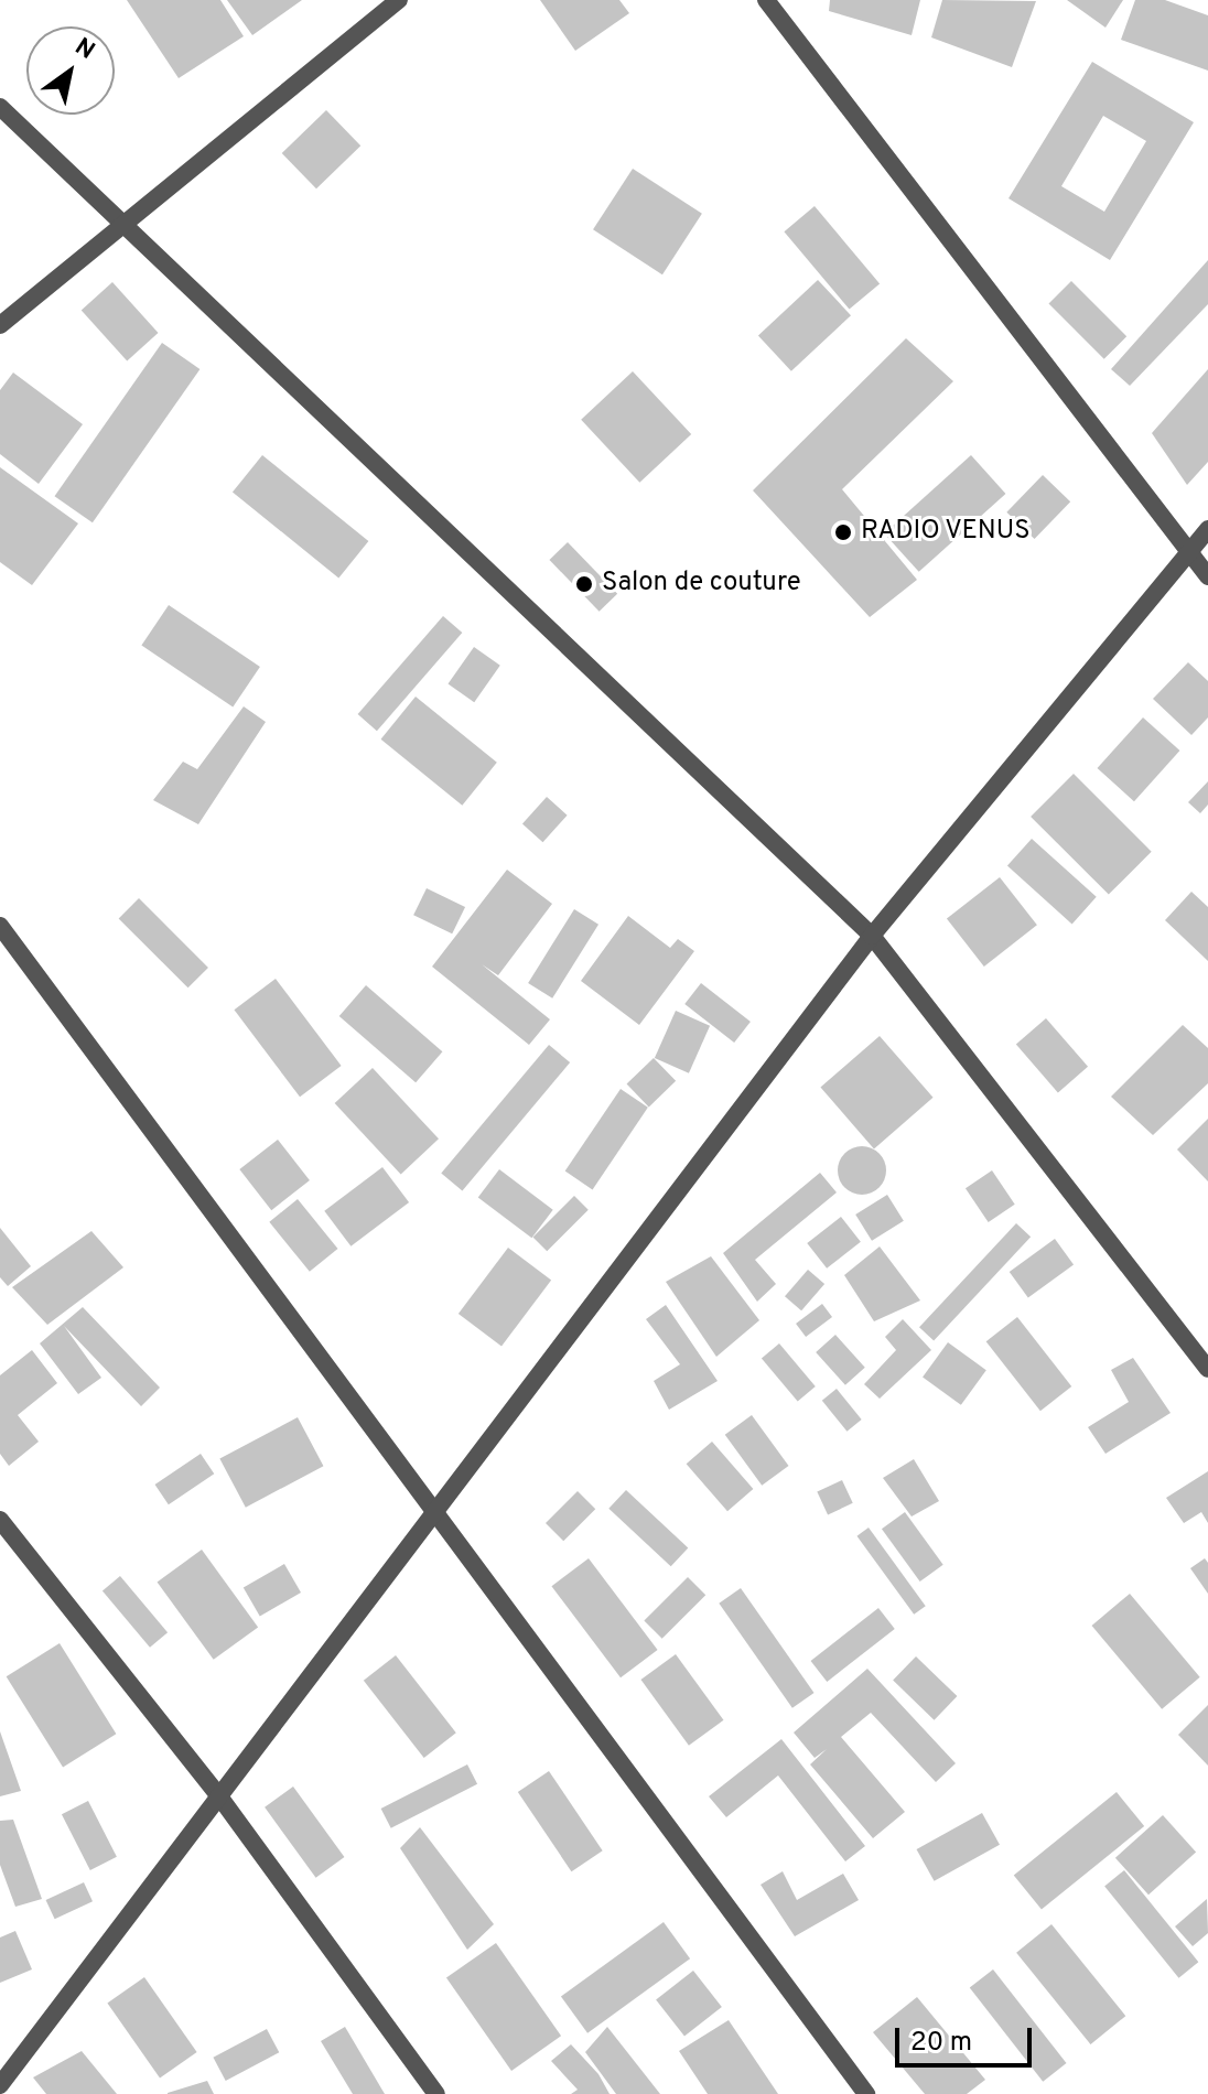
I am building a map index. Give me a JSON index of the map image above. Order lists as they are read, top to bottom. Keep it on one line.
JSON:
{"places":["RADIO VENUS","Salon de couture"],"scale_bar":"20 m","north":"top right"}
